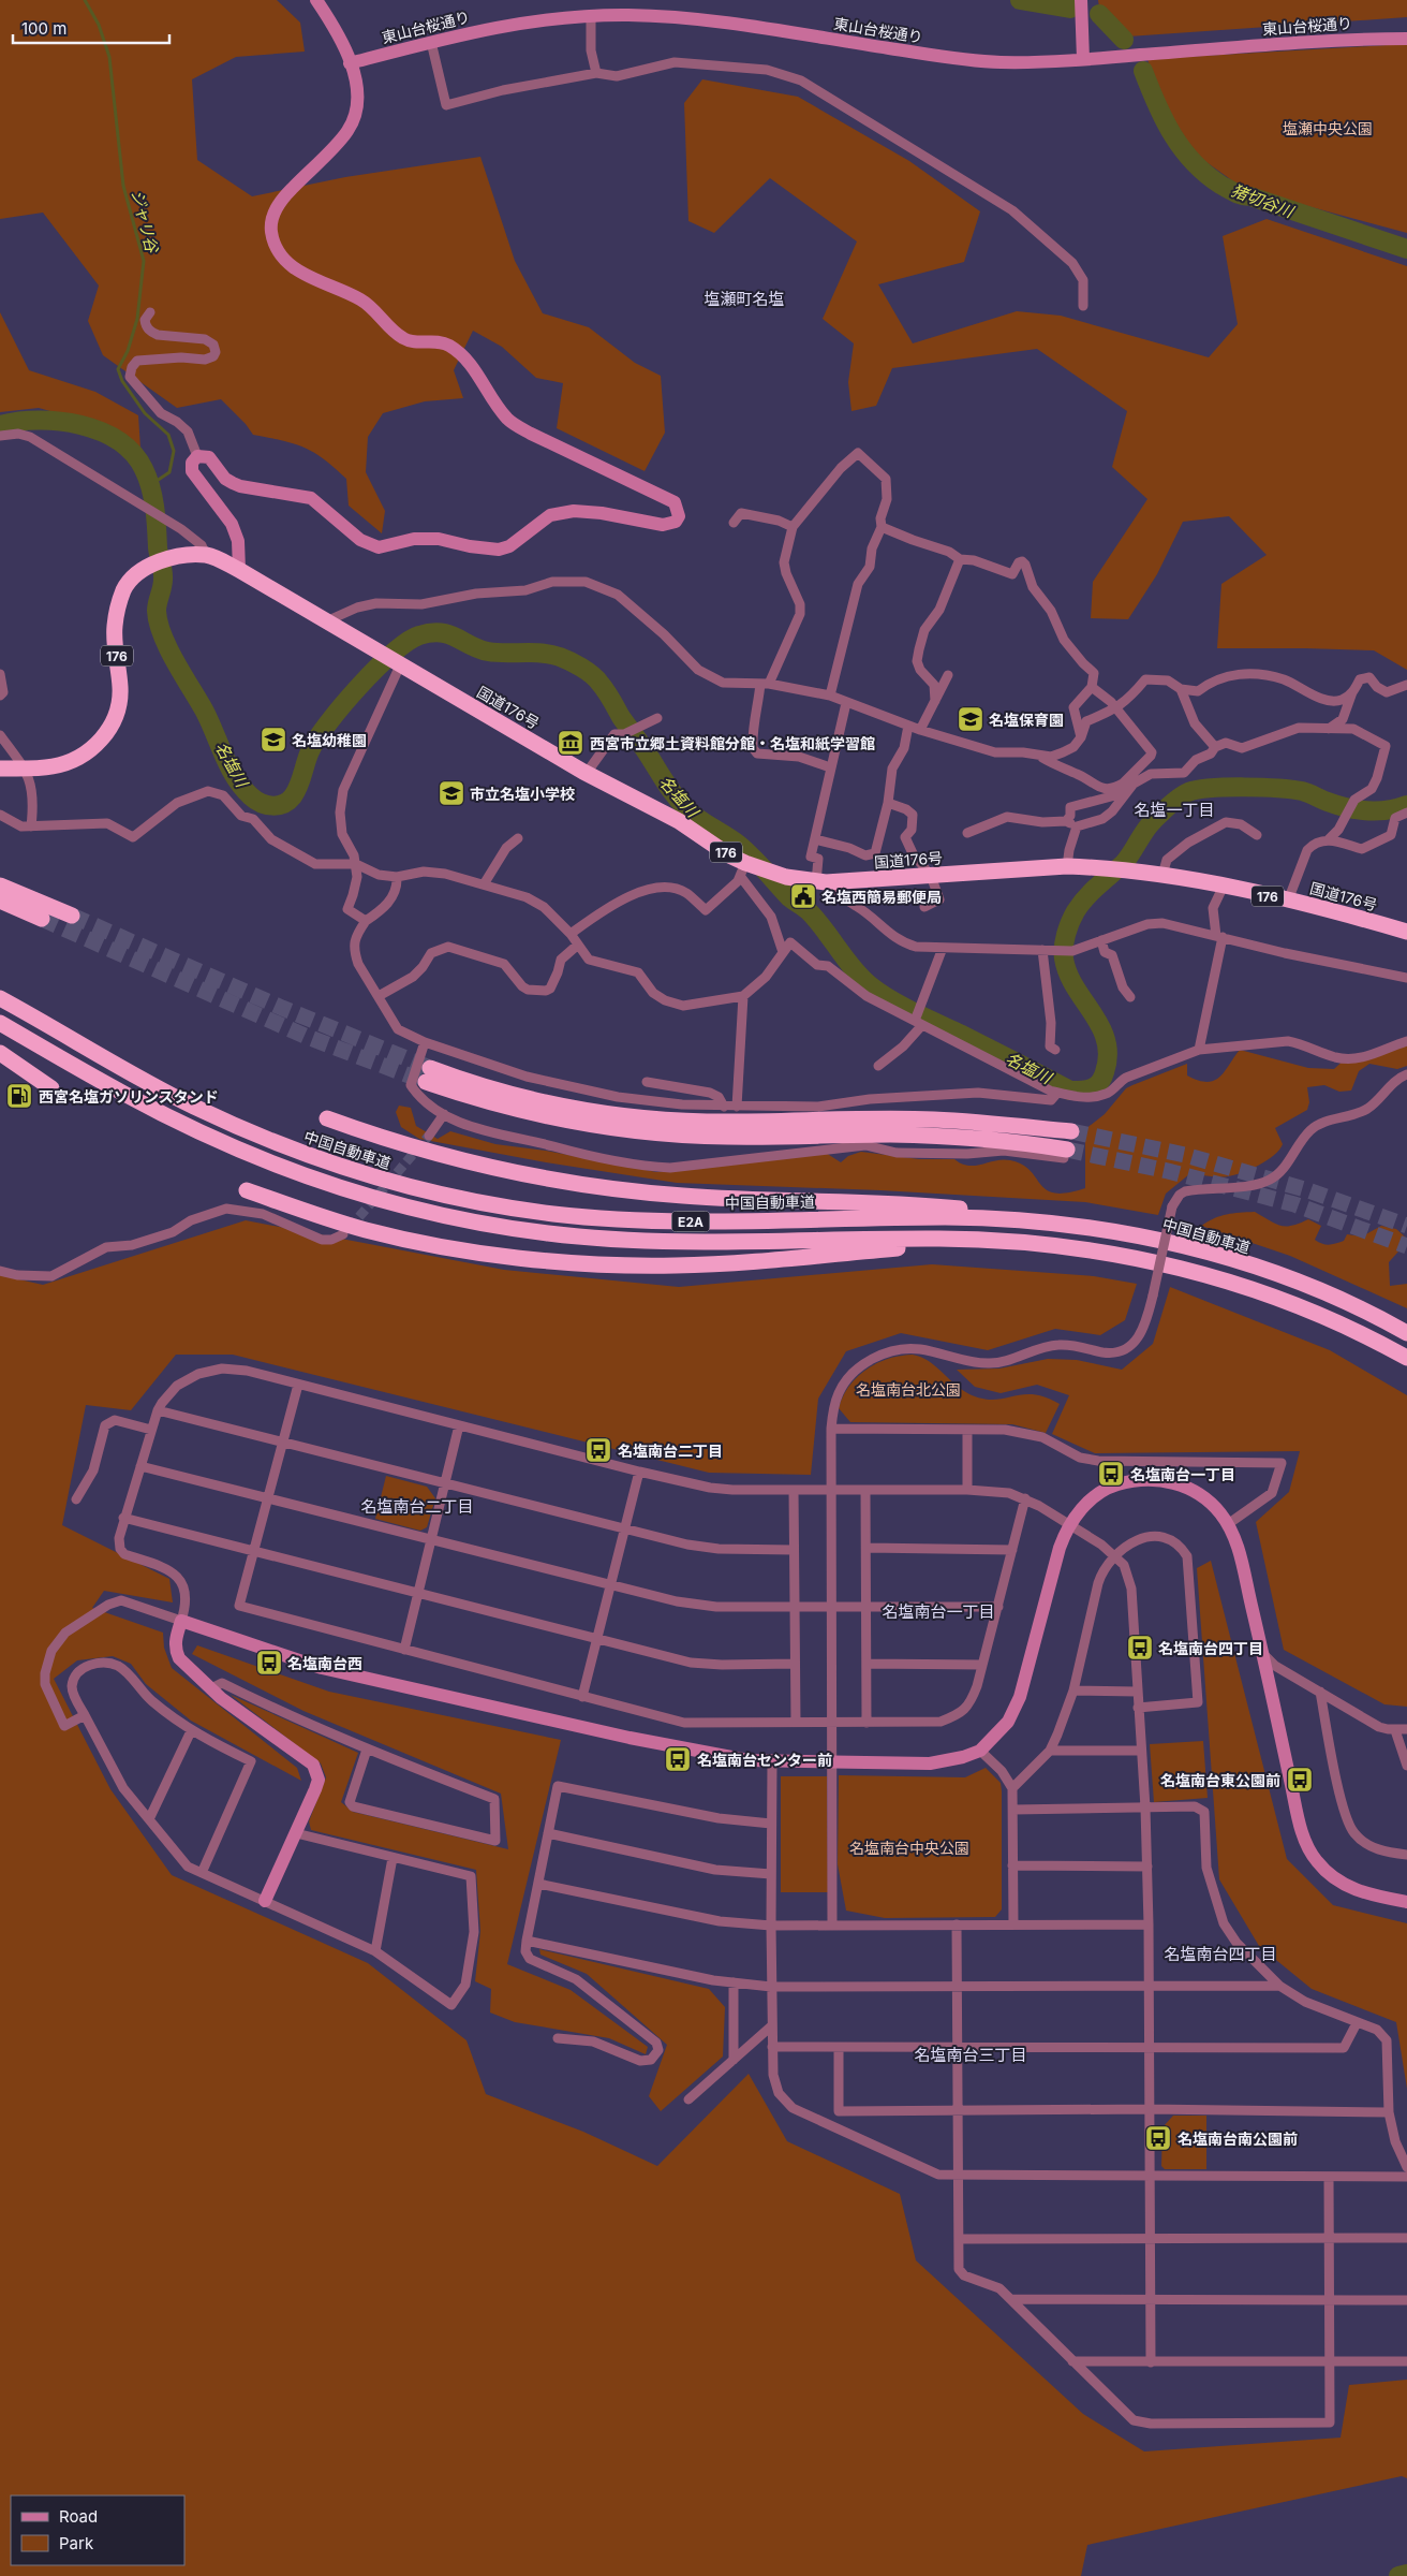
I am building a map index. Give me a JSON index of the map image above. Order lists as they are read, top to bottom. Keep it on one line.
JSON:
{"streets":{"highway":["176","国道176号","中国自動車道","E2A"],"street":["東山台桜通り"]},"districts":["塩瀬町名塩","名塩一丁目","名塩南台二丁目","名塩南台一丁目","名塩南台四丁目","名塩南台三丁目"],"water":["猪切谷川","ジャリ谷","名塩川"],"parks":["塩瀬中央公園","名塩南台北公園","名塩南台中央公園"],"places":{"school or university":["名塩保育園","名塩幼稚園","市立名塩小学校"],"museum":["西宮市立郷土資料館分館・名塩和紙学習館"],"public building":["名塩西簡易郵便局"],"fuel station":["西宮名塩ガソリンスタンド"],"bus stop":["名塩南台二丁目","名塩南台一丁目","名塩南台四丁目","名塩南台西","名塩南台センター前","名塩南台東公園前","名塩南台南公園前"]},"legend":["Road","Park"],"scale_bar":"100 m"}
